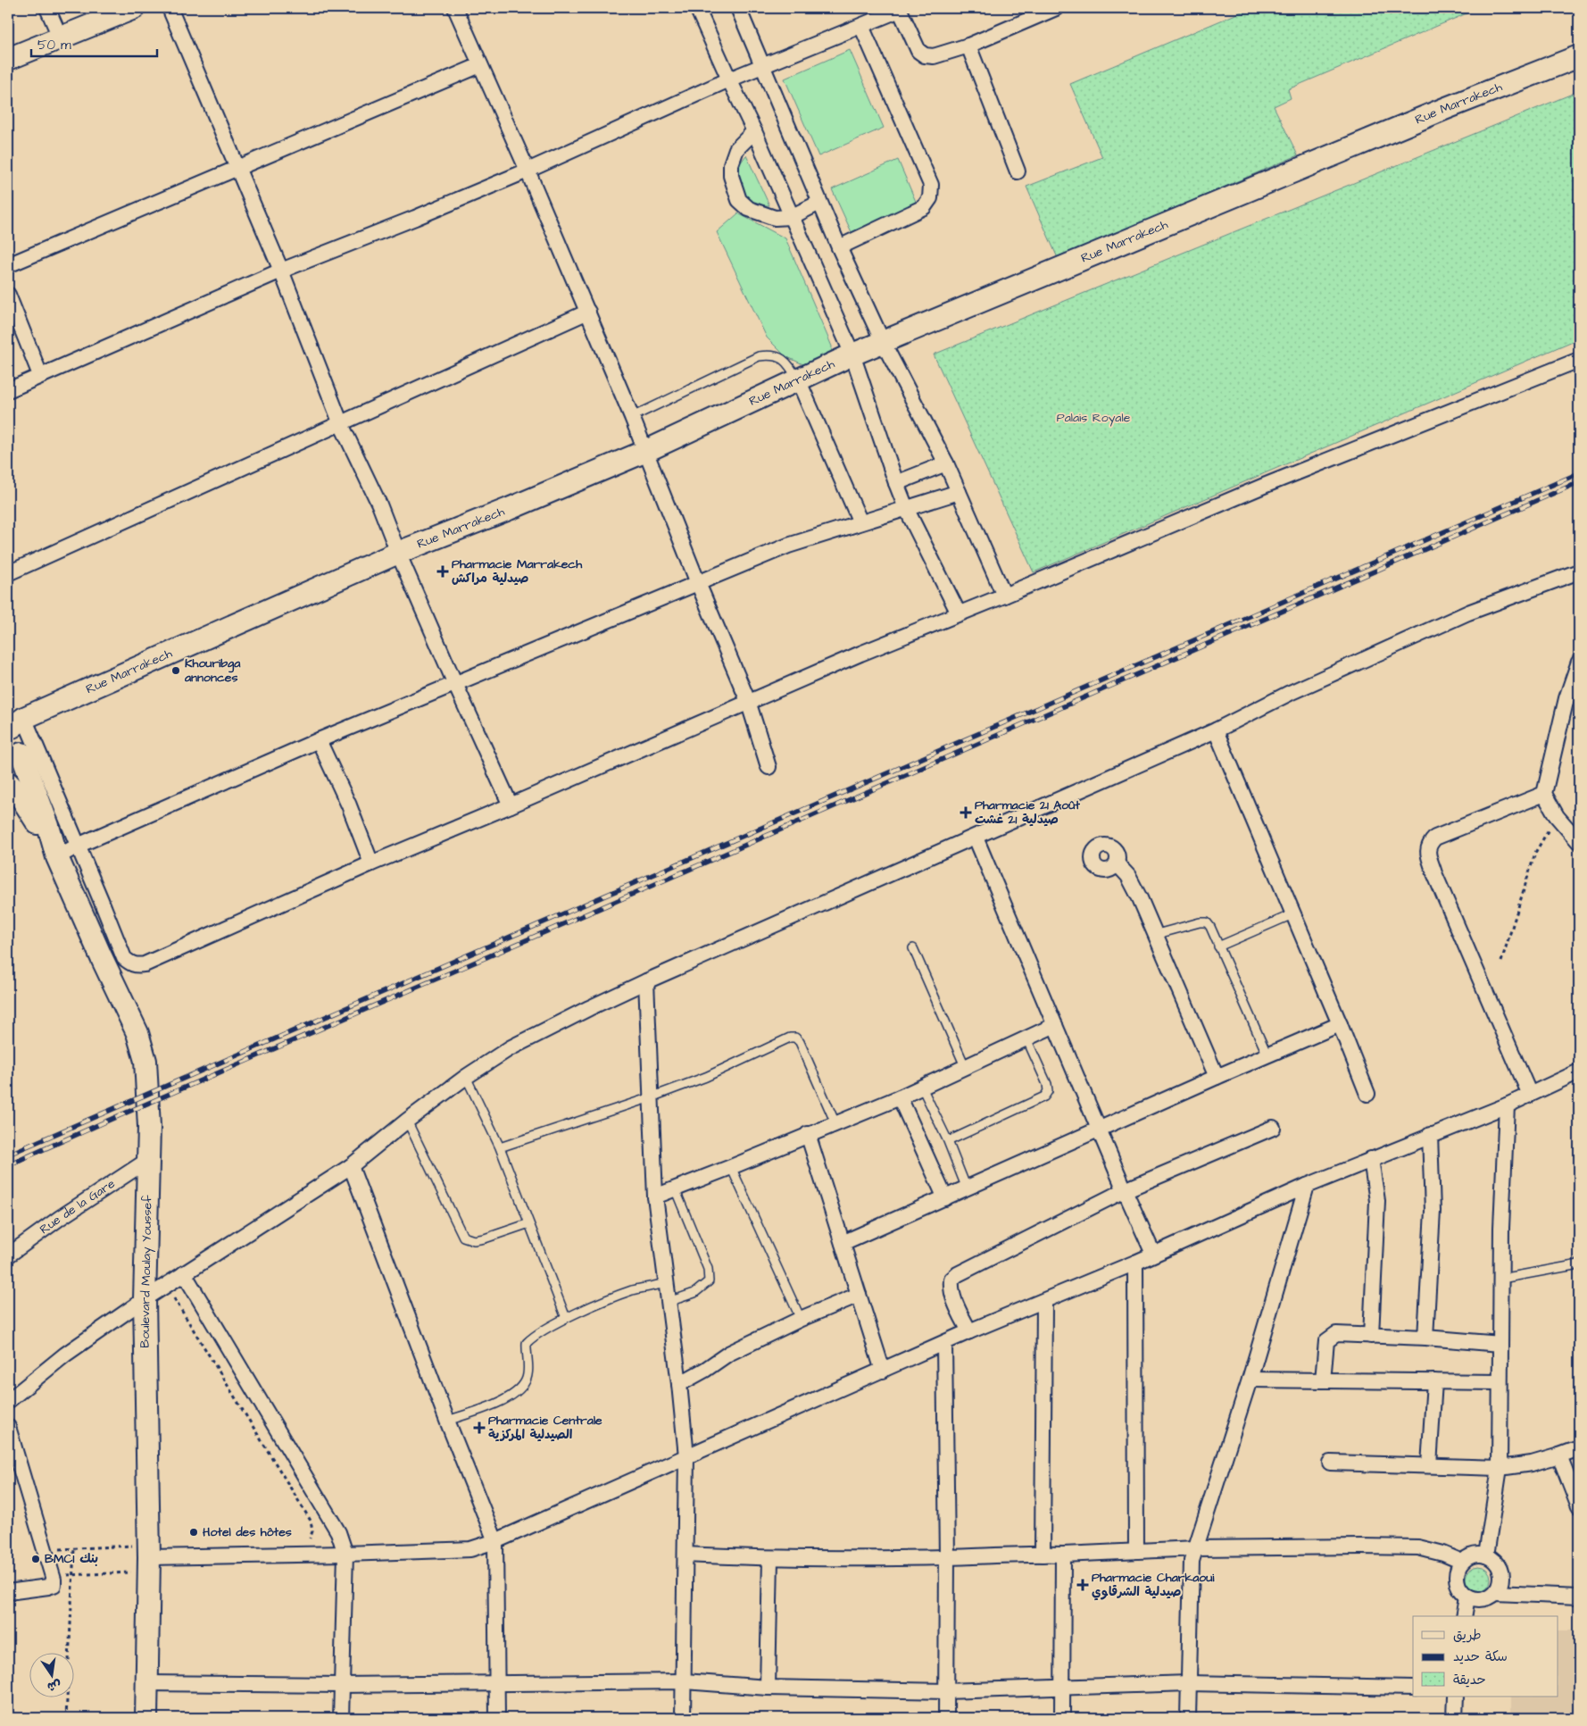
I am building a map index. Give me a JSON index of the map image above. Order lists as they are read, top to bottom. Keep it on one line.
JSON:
{"streets":{"street":["Rue Marrakech","Rue de la Gare","Boulevard Moulay Youssef"]},"crossings":[["Rue de la Gare","Boulevard Moulay Youssef"]],"parks":["Palais Royale"],"places":{"health":["Pharmacie Marrakech صيدلية مراكش","Pharmacie 21 Août صيدلية 21 غشت","Pharmacie Centrale الصيدلية المركزية","Pharmacie Charkaoui صيدلية الشرقاوي"],"other":["Khouribga annonces","Hotel des hôtes","BMCI بنك"]},"legend":["طريق","سكة حديد","حديقة"],"scale_bar":"50 m","north":"bottom"}
